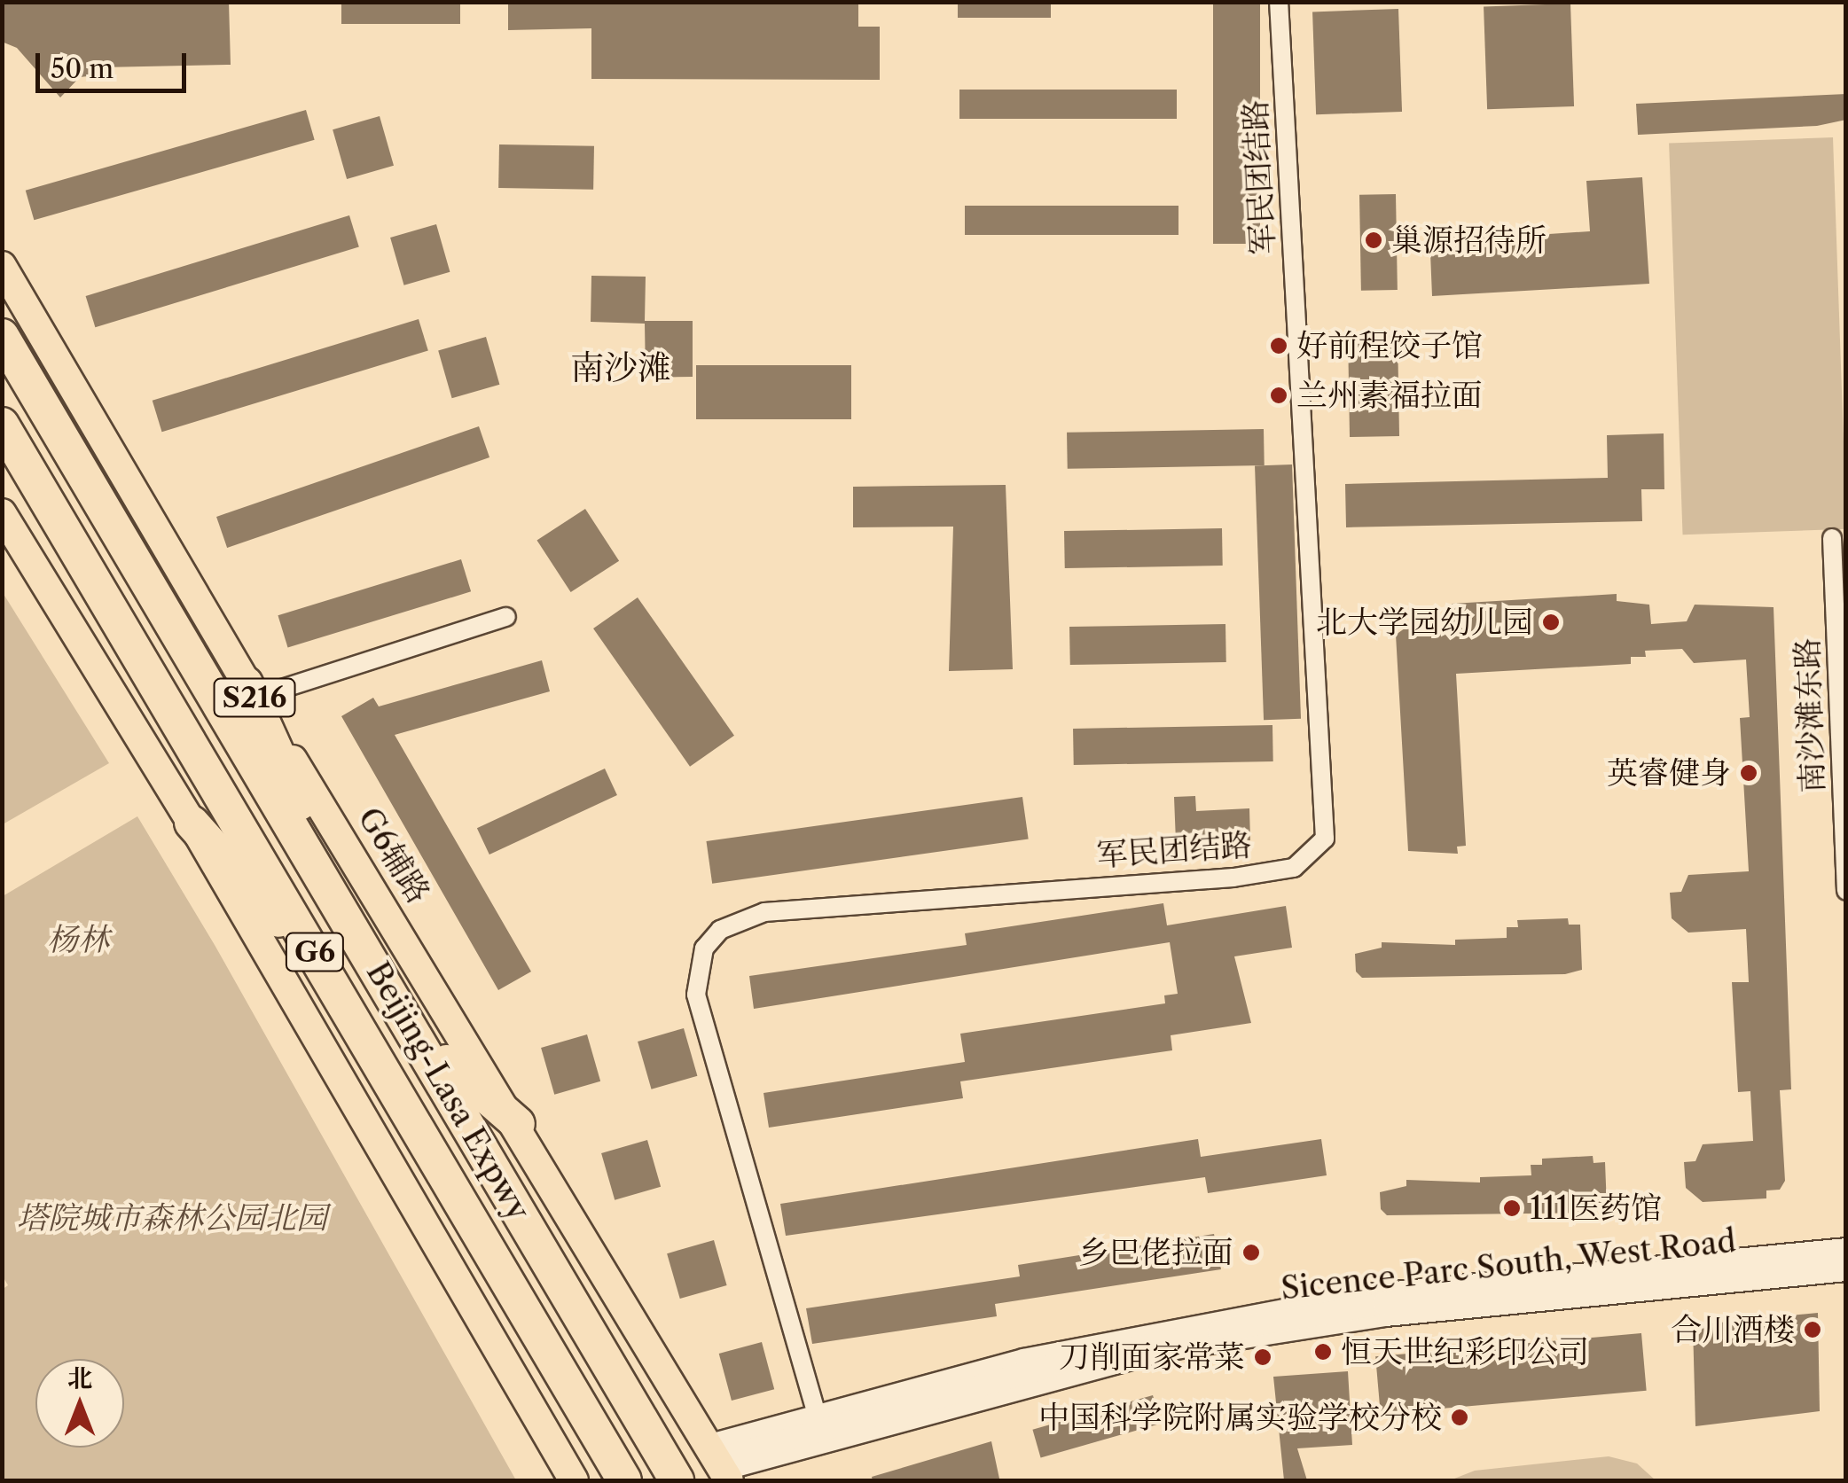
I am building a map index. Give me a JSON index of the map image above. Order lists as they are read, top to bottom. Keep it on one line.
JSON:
{"streets":{"highway":["G6","Beijing-Lasa Expwy"],"main road":["S216","G6辅路"],"street":["军民团结路","南沙滩东路","Sicence Parc South, West Road"]},"crossings":[["军民团结路","Sicence Parc South, West Road"],["G6辅路","Sicence Parc South, West Road"]],"districts":["南沙滩"],"parks":["杨林","塔院城市森林公园北园"],"places":["巢源招待所","好前程饺子馆","兰州素福拉面","北大学园幼儿园","英睿健身","111医药馆","乡巴佬拉面","合川酒楼","恒天世纪彩印公司","刀削面家常菜","中国科学院附属实验学校分校"],"scale_bar":"50 m","north":"top"}
